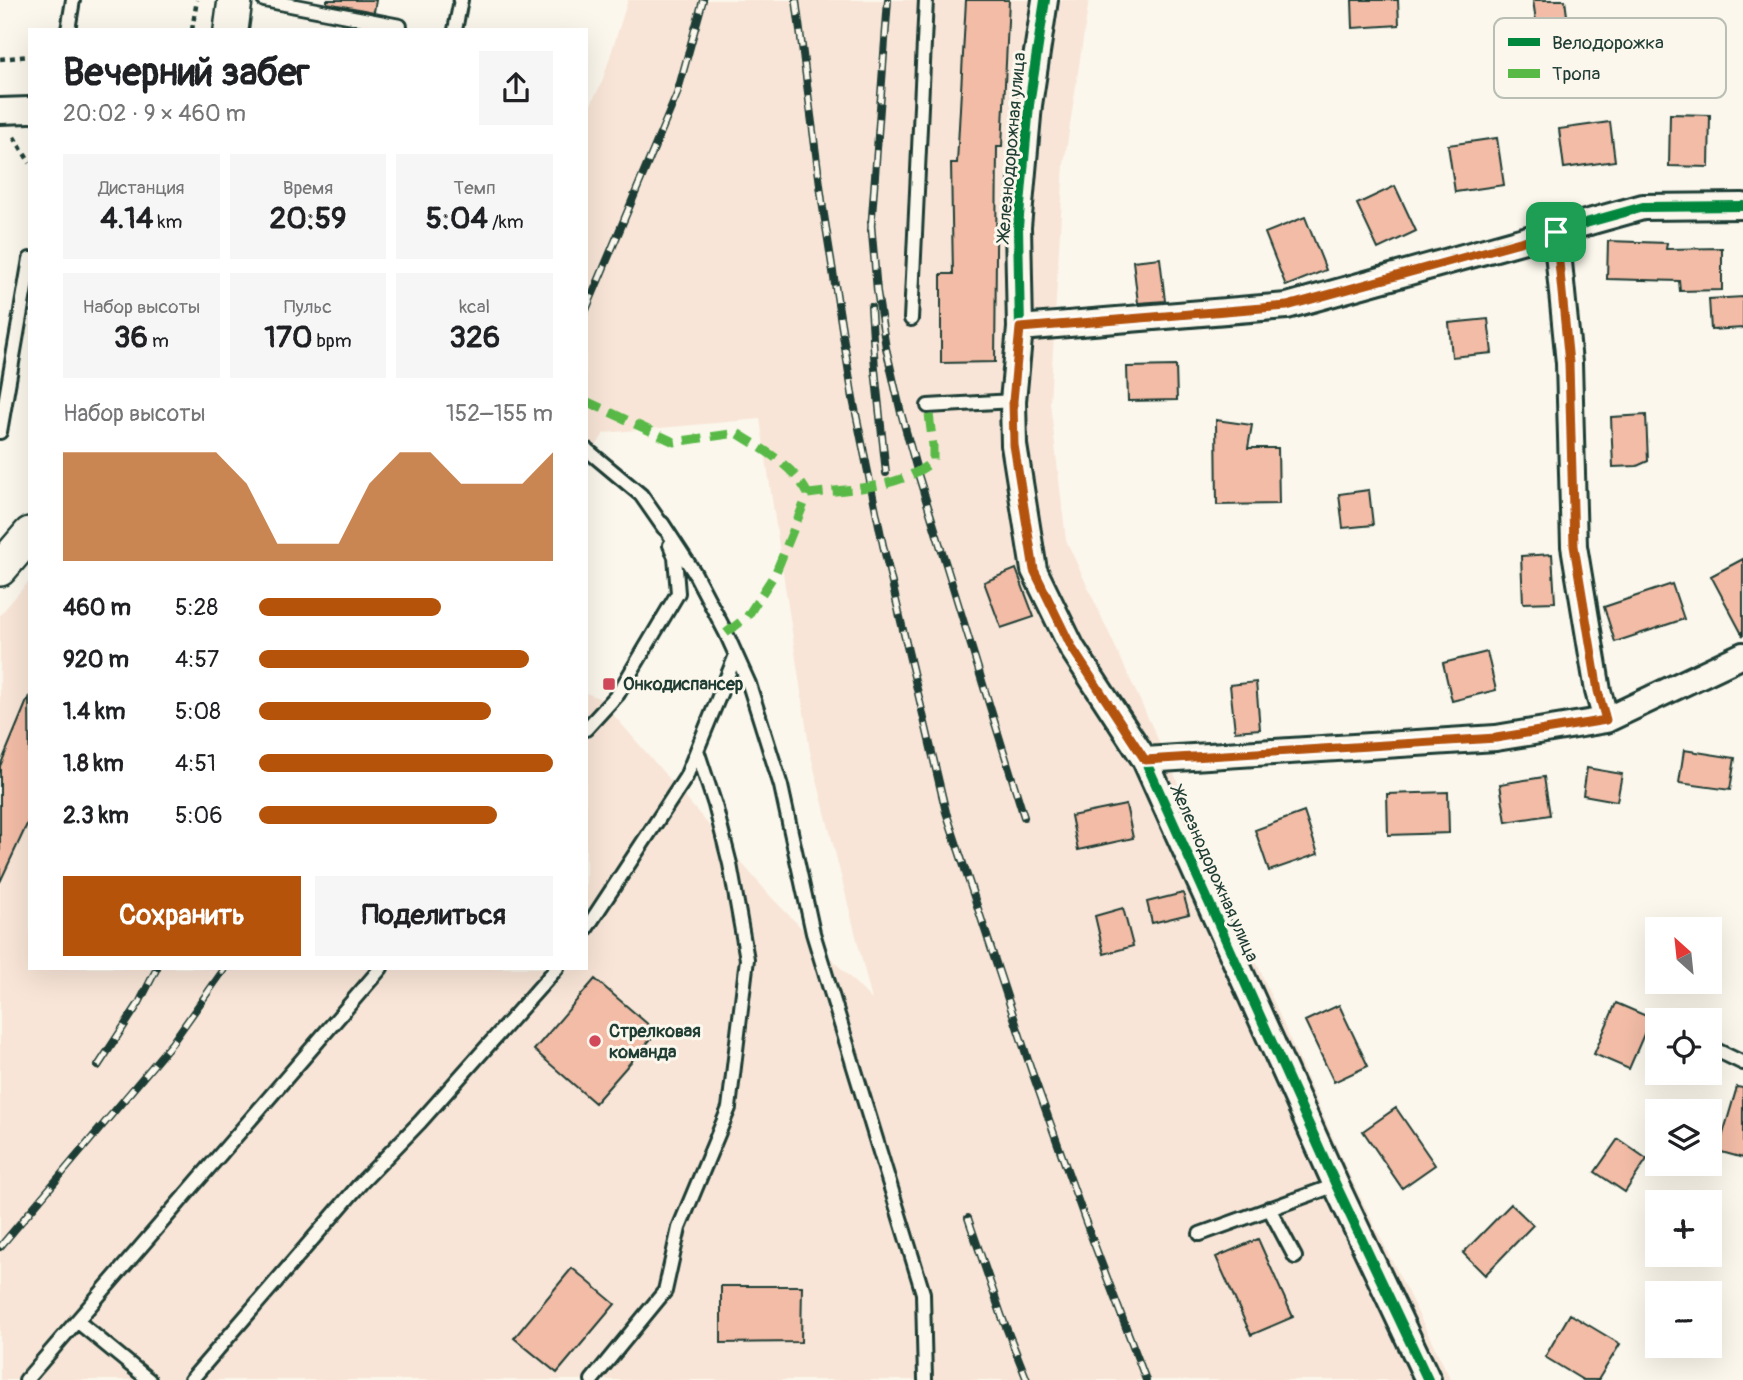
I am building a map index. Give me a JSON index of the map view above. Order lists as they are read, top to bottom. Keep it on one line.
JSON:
{"streets":{"street":["Железнодорожная улица"]},"places":{"transit":["Онкодиспансер"],"other":["Стрелковая команда"]},"legend":["Велодорожка","Тропа"],"north":"top left","page":{"heading":["Вечерний забег","20:02 · 9 × 460 m"],"stats":[["Дистанция","4.14 km"],["Время","20:59"],["Темп","5:04 /km"],["Набор высоты","36 m"],["Пульс","170 bpm"],["kcal","326"]],"chart":["Набор высоты","152–155 m"],"list":[{"name":"460 m","note":"5:28"},{"name":"920 m","note":"4:57"},{"name":"1.4 km","note":"5:08"},{"name":"1.8 km","note":"4:51"},{"name":"2.3 km","note":"5:06"}],"buttons":["Сохранить","Поделиться"],"map_buttons":["+","−"]}}
